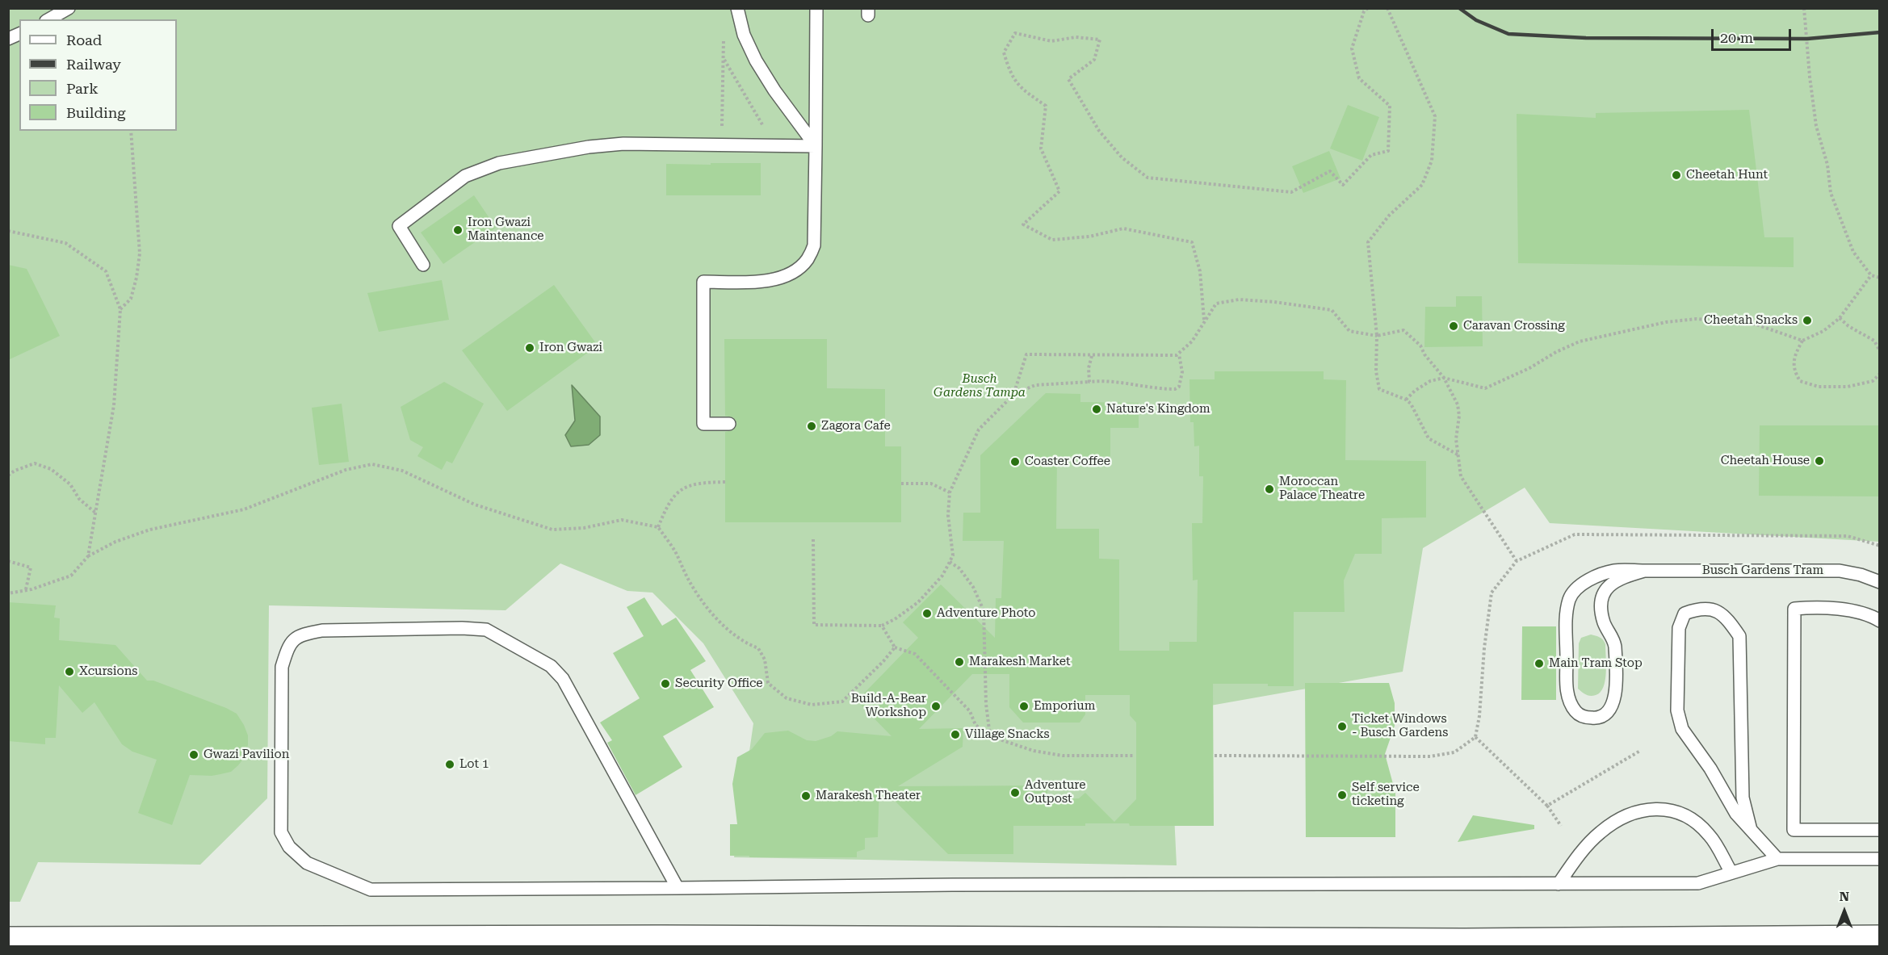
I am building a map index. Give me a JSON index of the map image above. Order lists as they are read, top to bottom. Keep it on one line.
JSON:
{"streets":{"lane":["Busch Gardens Tram"]},"parks":["Busch Gardens Tampa"],"places":["Cheetah Hunt","Iron Gwazi Maintenance","Cheetah Snacks","Caravan Crossing","Iron Gwazi","Nature's Kingdom","Zagora Cafe","Cheetah House","Coaster Coffee","Moroccan Palace Theatre","Adventure Photo","Marakesh Market","Main Tram Stop","Xcursions","Security Office","Build-A-Bear Workshop","Emporium","Ticket Windows - Busch Gardens","Village Snacks","Gwazi Pavilion","Lot 1","Adventure Outpost","Self service ticketing","Marakesh Theater"],"legend":["Road","Railway","Park","Building"],"scale_bar":"20 m","north":"top"}
